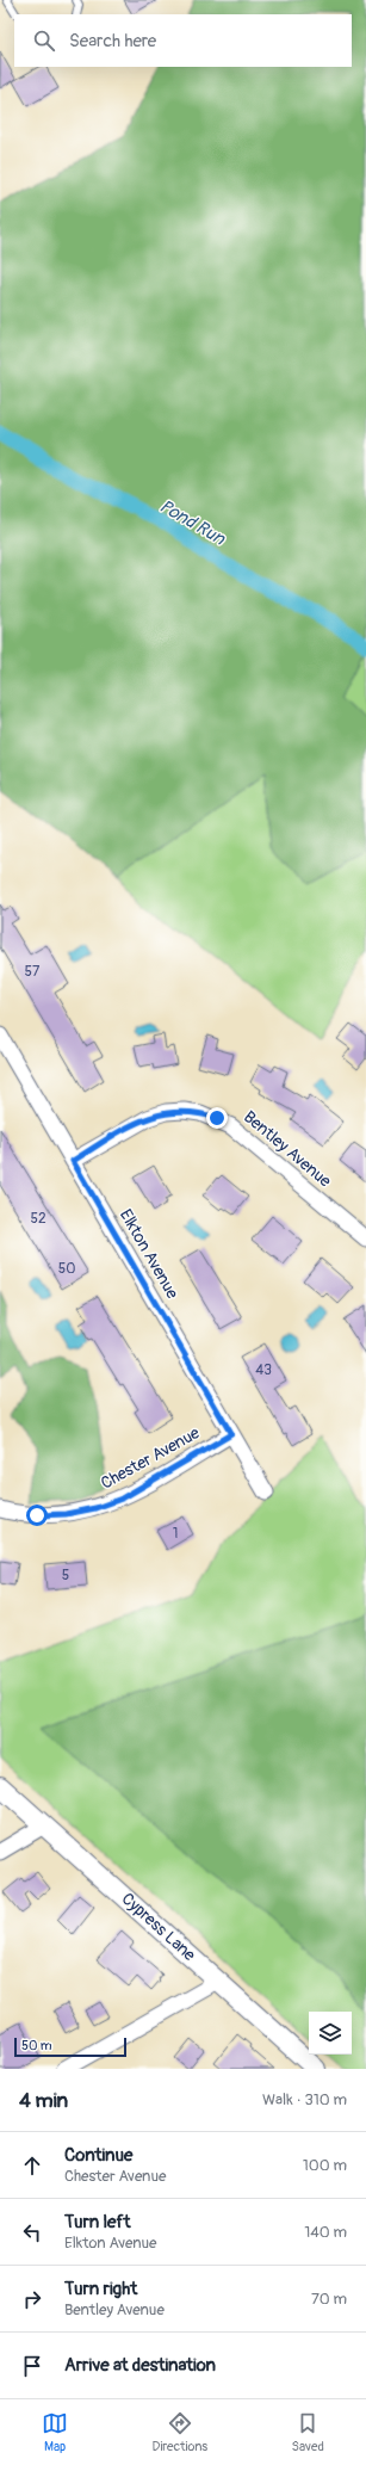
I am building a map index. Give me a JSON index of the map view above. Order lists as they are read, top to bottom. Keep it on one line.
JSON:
{"streets":{"street":["Bentley Avenue","Elkton Avenue","Chester Avenue","Cypress Lane"]},"crossings":[["Bentley Avenue","Elkton Avenue"],["Elkton Avenue","Chester Avenue"]],"water":["Pond Run"],"house_numbers":["57","52","50","43","1","5"],"scale_bar":"50 m","page":{"search":"Search here","scale":"50 m","heading":["4 min","Walk · 310 m"],"list":[["Continue","Chester Avenue","100 m"],["Turn left","Elkton Avenue","140 m"],["Turn right","Bentley Avenue","70 m"],"Arrive at destination"],"nav":["Map","Directions","Saved"]}}
